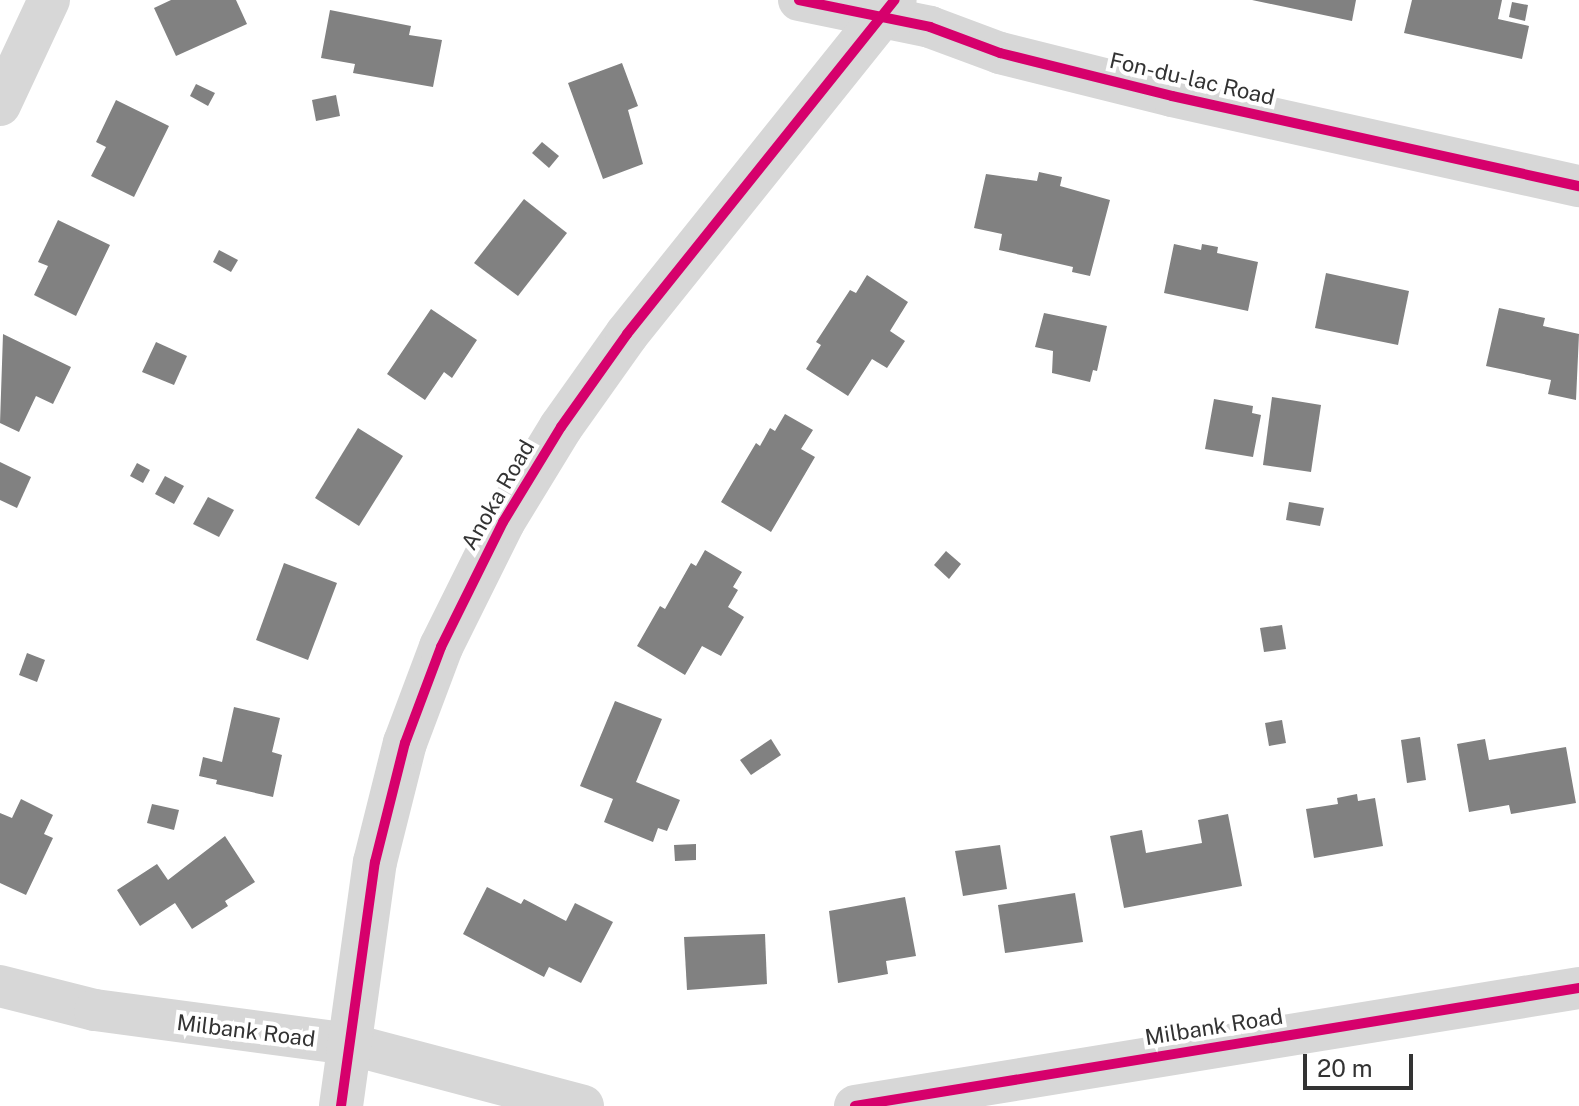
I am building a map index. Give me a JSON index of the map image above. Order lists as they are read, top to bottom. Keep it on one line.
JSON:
{"streets":{"street":["Fon-du-lac Road","Anoka Road","Milbank Road"]},"crossings":[["Fon-du-lac Road","Anoka Road"],["Anoka Road","Milbank Road"]],"scale_bar":"20 m"}
